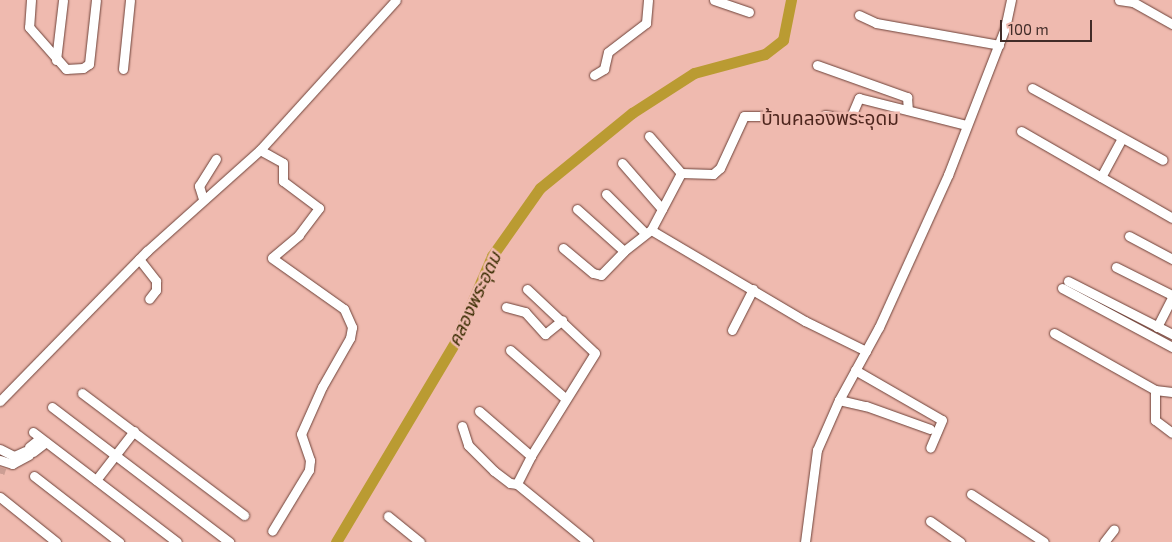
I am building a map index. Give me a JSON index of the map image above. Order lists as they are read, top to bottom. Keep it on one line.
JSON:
{"districts":["บ้านคลองพระอุดม"],"water":["คลองพระอุดม"],"scale_bar":"100 m"}
